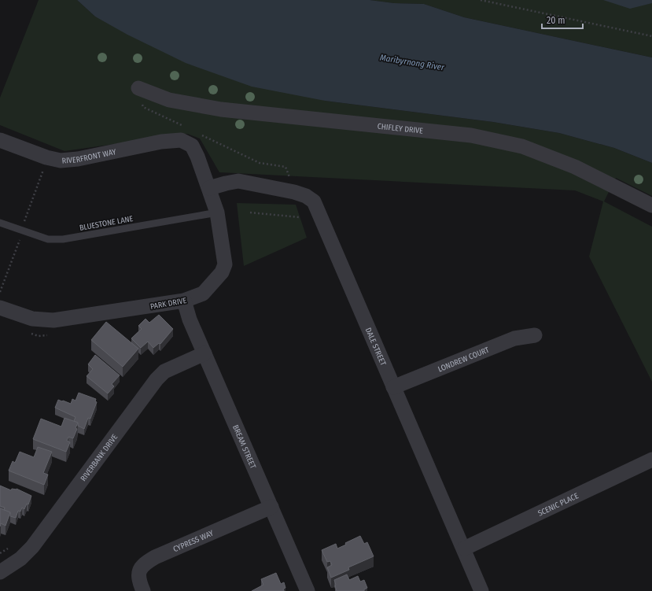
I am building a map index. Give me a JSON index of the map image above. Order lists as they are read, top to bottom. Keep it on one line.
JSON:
{"streets":{"street":["CHIFLEY DRIVE","RIVERFRONT WAY","PARK DRIVE","DALE STREET","LONDREW COURT","BREAM STREET","RIVERBANK DRIVE","SCENIC PLACE","CYPRESS WAY"],"lane":["BLUESTONE LANE"]},"crossings":[["RIVERFRONT WAY","PARK DRIVE"],["BLUESTONE LANE","PARK DRIVE"],["PARK DRIVE","DALE STREET"],["PARK DRIVE","BREAM STREET"],["DALE STREET","LONDREW COURT"],["DALE STREET","SCENIC PLACE"],["BREAM STREET","RIVERBANK DRIVE"],["BREAM STREET","CYPRESS WAY"]],"water":["Maribyrnong River"],"scale_bar":"20 m"}
